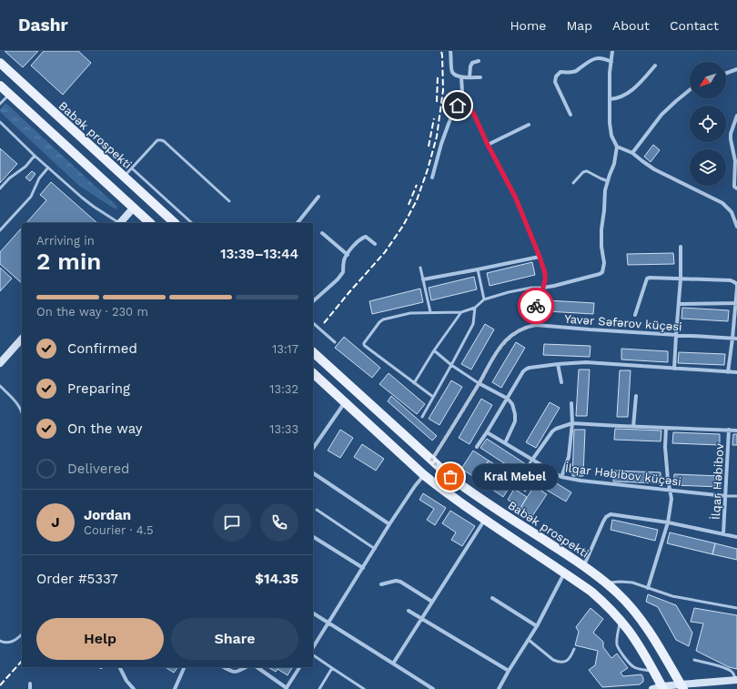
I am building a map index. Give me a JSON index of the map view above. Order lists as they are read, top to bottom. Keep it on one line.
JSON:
{"streets":{"main road":["Babək prospekti"],"street":["Yavər Səfərov küçəsi","İlqar Həbibov küçəsi","İlqar Həbibov"]},"crossings":[["Babək prospekti","Yavər Səfərov küçəsi"],["İlqar Həbibov küçəsi","İlqar Həbibov"]],"places":["Kral Mebel"],"north":"bottom left","page":{"header":"Dashr","nav":["Home","Map","About","Contact"],"heading":["2 min","Arriving in","13:39–13:44"],"panel":["Jordan","Courier · 4.5","Order #5337","$14.35"],"bar":"On the way · 230 m","list":[["Confirmed","13:17"],["Preparing","13:32"],["On the way","13:33"],"Delivered"],"bubble":"Kral Mebel","round":"J","buttons":["Help","Share"]}}
